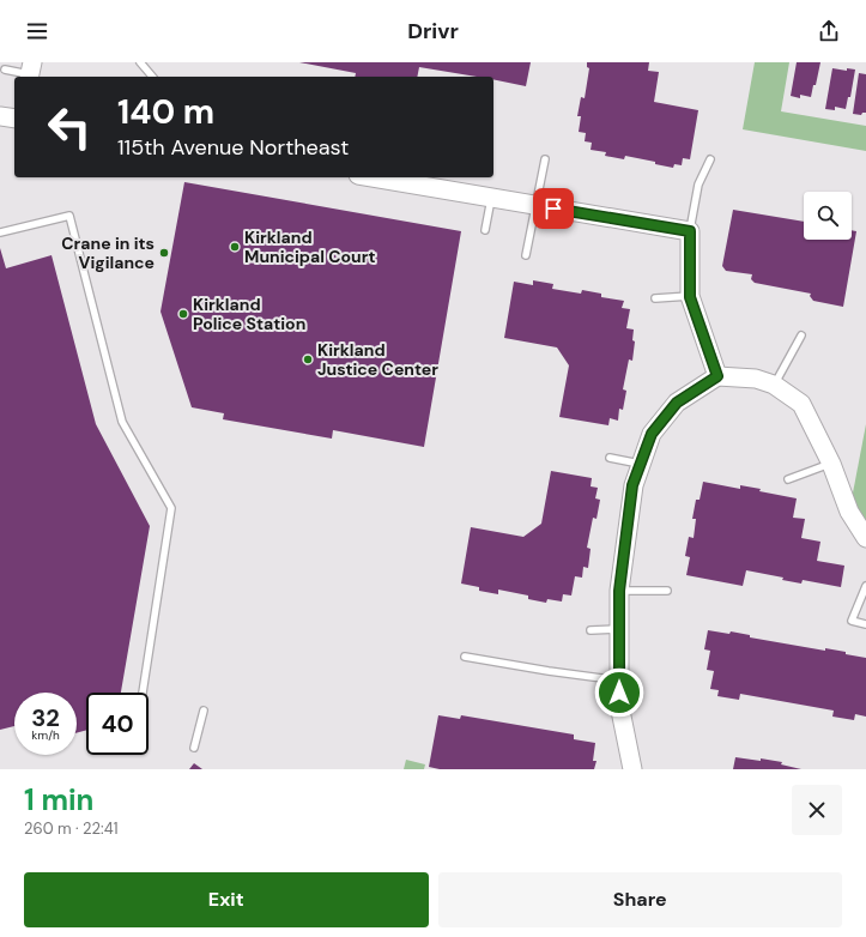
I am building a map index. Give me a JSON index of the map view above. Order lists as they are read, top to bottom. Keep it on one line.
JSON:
{"places":["Kirkland Municipal Court","Crane in its Vigilance","Kirkland Police Station","Kirkland Justice Center"],"page":{"header":"Drivr","turn":["140 m","115th Avenue Northeast"],"speed":"32 km/h","limit":"40","heading":["1 min","260 m · 22:41"],"buttons":["Exit","Share"]}}
